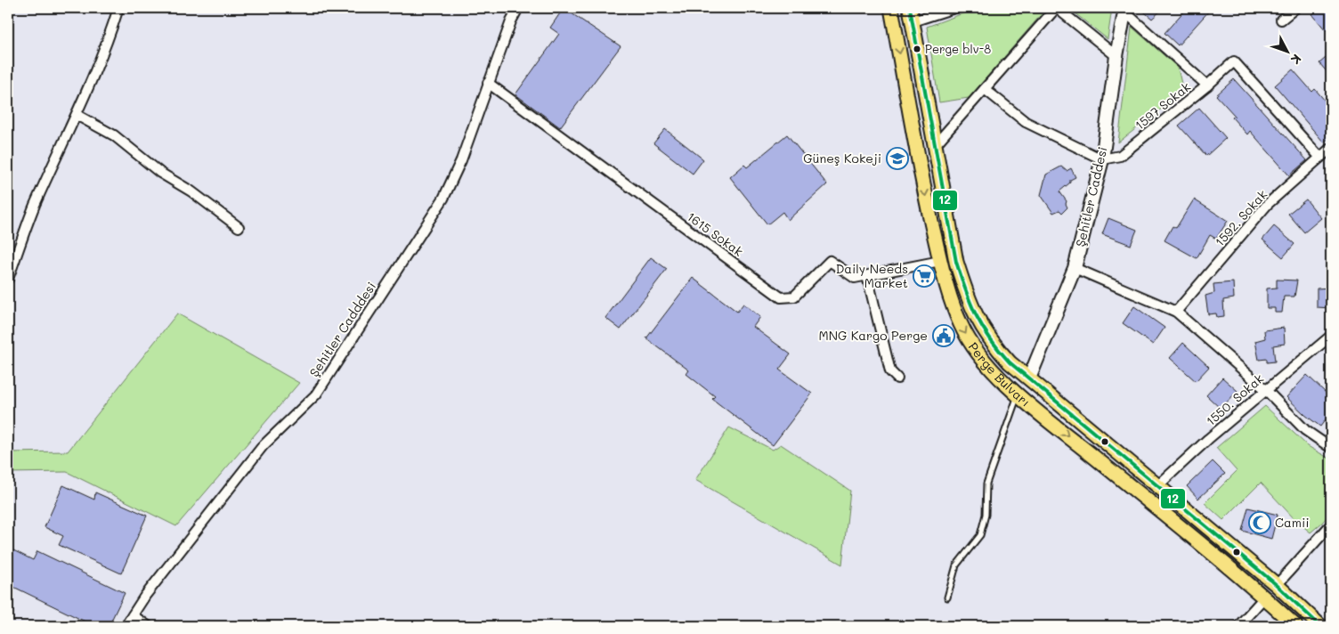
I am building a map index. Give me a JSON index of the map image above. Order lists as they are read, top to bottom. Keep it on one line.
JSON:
{"streets":{"main road":["Perge Bulvarı"],"street":["1597 Sokak","Şehitler Caddesi","1592. Sokak","1615 Sokak","Şehitler Cadddesi","1550. Sokak"]},"crossings":[["1597 Sokak","Şehitler Caddesi"],["1597 Sokak","1592. Sokak"],["Şehitler Caddesi","Perge Bulvarı"],["1615 Sokak","Şehitler Cadddesi"],["1615 Sokak","Perge Bulvarı"],["Perge Bulvarı","1550. Sokak"]],"places":{"other":["Perge blv-8"],"school or university":["Güneş Kokeji"],"supermarket":["Daily Needs Market"],"public building":["MNG Kargo Perge"],"mosque":["Camii"]},"lines":["transit line 12"],"north":"bottom right"}
